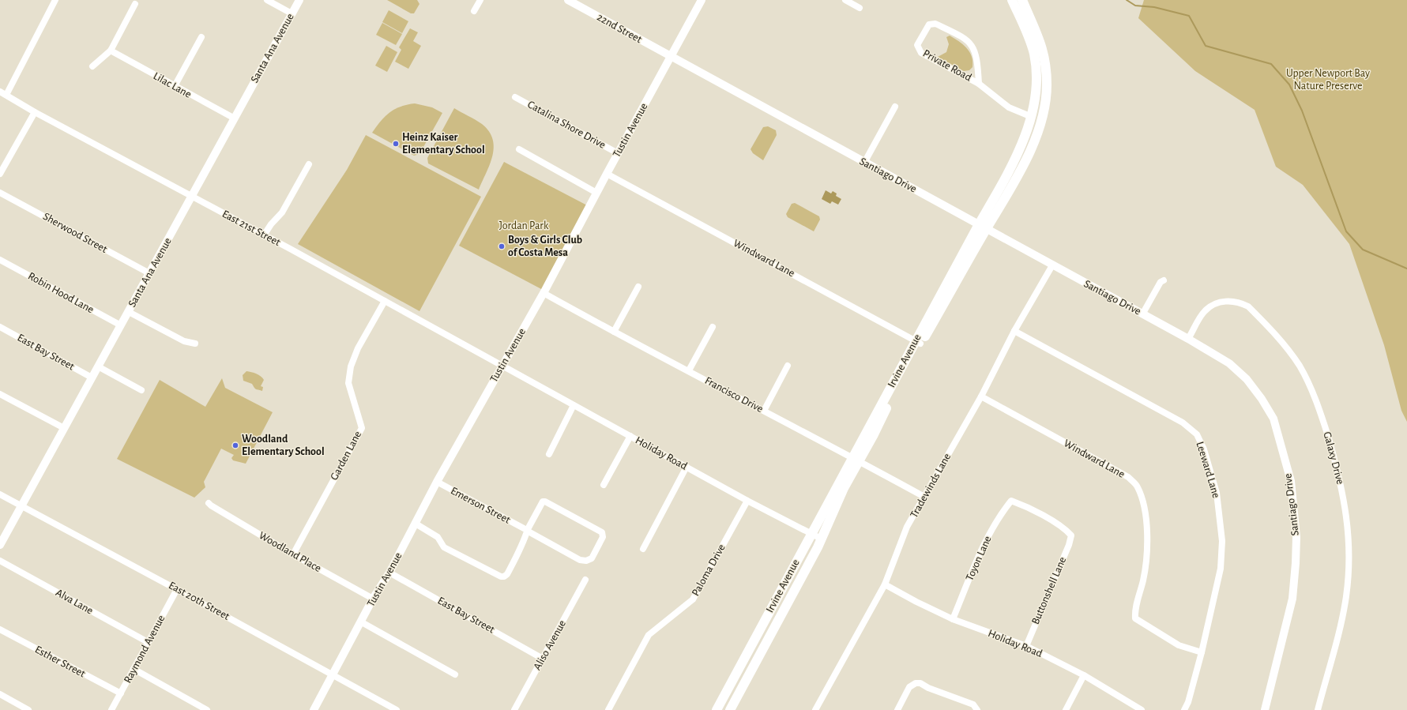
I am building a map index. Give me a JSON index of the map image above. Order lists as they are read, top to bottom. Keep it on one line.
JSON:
{"streets":{"main road":["Irvine Avenue"],"street":["22nd Street","Santa Ana Avenue","Private Road","Lilac Lane","Catalina Shore Drive","Tustin Avenue","Santiago Drive","East 21st Street","Sherwood Street","Windward Lane","Robin Hood Lane","East Bay Street","Francisco Drive","Holiday Road","Garden Lane","Galaxy Drive","Leeward Lane","Tradewinds Lane","Emerson Street","Woodland Place","Toyon Lane","Paloma Drive","Buttonshell Lane","East 20th Street","Alva Lane","Aliso Avenue","Raymond Avenue","Esther Street"]},"crossings":[["22nd Street","Tustin Avenue"],["22nd Street","Santiago Drive"],["Santa Ana Avenue","Lilac Lane"],["Santa Ana Avenue","East 21st Street"],["Santa Ana Avenue","Sherwood Street"],["Santa Ana Avenue","Robin Hood Lane"],["Santa Ana Avenue","East Bay Street"],["Santa Ana Avenue","East 20th Street"],["Private Road","Irvine Avenue"],["Catalina Shore Drive","Tustin Avenue"],["Tustin Avenue","Santiago Drive"],["Tustin Avenue","East 21st Street"],["Tustin Avenue","Windward Lane"],["Tustin Avenue","East Bay Street"],["Tustin Avenue","Francisco Drive"],["Tustin Avenue","Holiday Road"],["Tustin Avenue","Emerson Street"],["Tustin Avenue","Woodland Place"],["Tustin Avenue","East 20th Street"],["Santiago Drive","Irvine Avenue"],["Santiago Drive","Galaxy Drive"],["Santiago Drive","Tradewinds Lane"],["East 21st Street","Holiday Road"],["East 21st Street","Garden Lane"],["Windward Lane","Irvine Avenue"],["Windward Lane","Leeward Lane"],["Windward Lane","Tradewinds Lane"],["East Bay Street","Aliso Avenue"],["Irvine Avenue","Francisco Drive"],["Irvine Avenue","Holiday Road"],["Francisco Drive","Tradewinds Lane"],["Holiday Road","Tradewinds Lane"],["Holiday Road","Toyon Lane"],["Holiday Road","Paloma Drive"],["Holiday Road","Buttonshell Lane"],["Garden Lane","Woodland Place"],["Leeward Lane","Tradewinds Lane"],["Toyon Lane","Buttonshell Lane"],["East 20th Street","Raymond Avenue"],["Alva Lane","Raymond Avenue"],["Raymond Avenue","Esther Street"]],"parks":["Upper Newport Bay Nature Preserve","Jordan Park"],"places":["Heinz Kaiser Elementary School","Boys & Girls Club of Costa Mesa","Woodland Elementary School"]}
